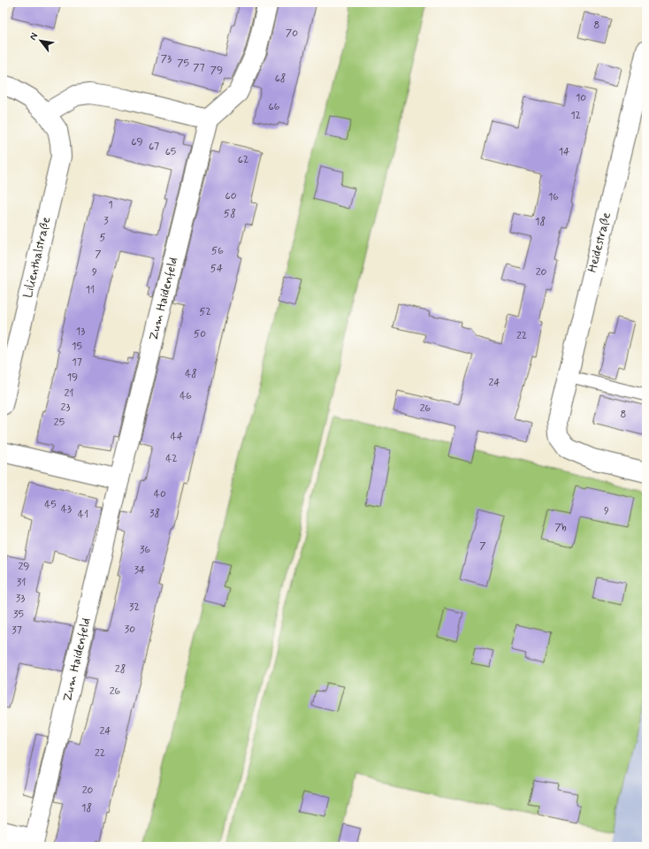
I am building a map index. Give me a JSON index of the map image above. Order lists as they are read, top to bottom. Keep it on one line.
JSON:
{"streets":{"street":["Heidestraße","Lilienthalstraße","Zum Haidenfeld"]},"house_numbers":["8","70","73","75","77","79","68","10","66","12","69","67","65","14","62","60","16","1","58","3","18","5","56","7","54","9","20","11","52","13","50","22","15","17","48","19","24","21","46","23","26","8","25","44","42","40","45","43","9","38","41","7b","7","36","29","34","31","33","32","35","30","37","28","26","24","22","20","18"],"north":"top left"}
